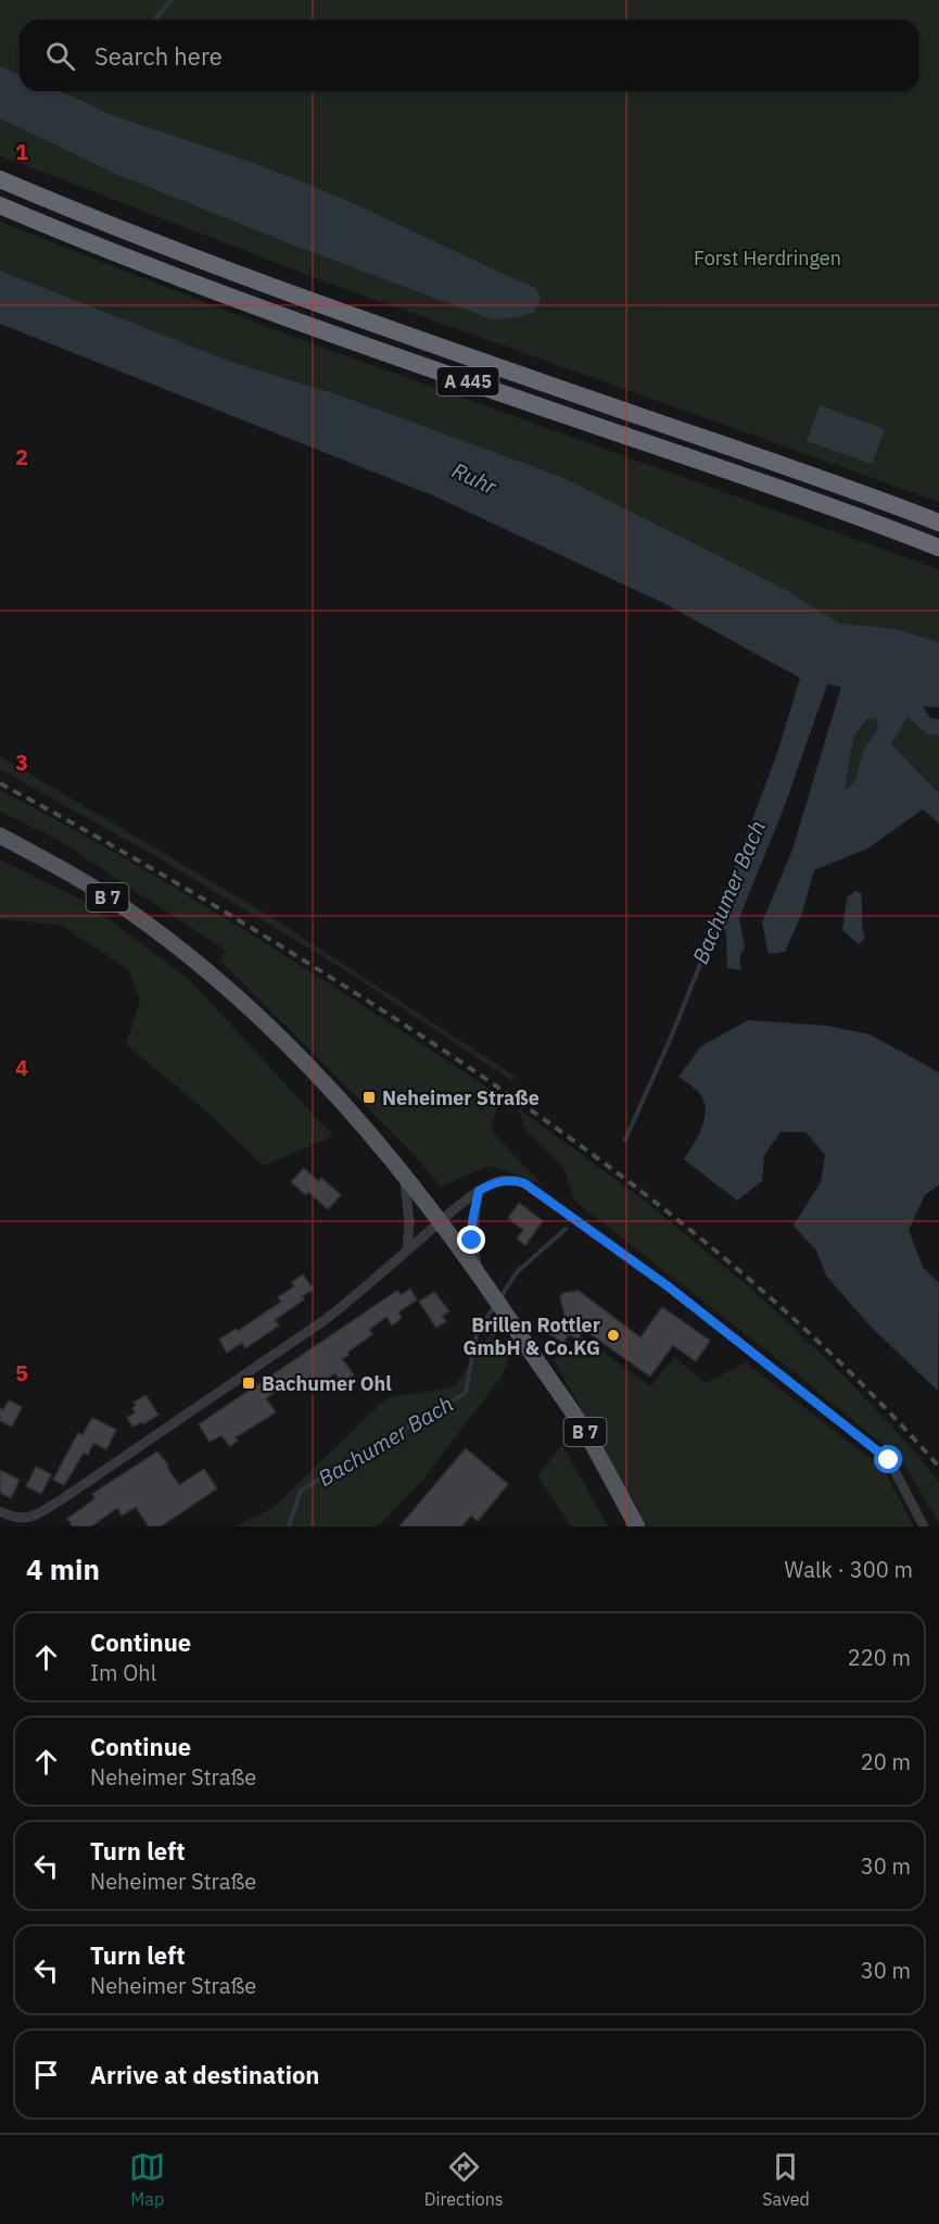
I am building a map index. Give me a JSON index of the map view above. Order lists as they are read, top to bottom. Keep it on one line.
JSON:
{"streets":{"highway":["A 445"],"main road":["B 7"]},"water":["Ruhr","Bachumer Bach"],"parks":["Forst Herdringen"],"places":{"transit":["Neheimer Straße","Bachumer Ohl"],"other":["Brillen Rottler GmbH & Co.KG"]},"page":{"search":"Search here","heading":["4 min","Walk · 300 m"],"list":[["Continue","Im Ohl","220 m"],["Continue","Neheimer Straße","20 m"],["Turn left","Neheimer Straße","30 m"],["Turn left","Neheimer Straße","30 m"],"Arrive at destination"],"nav":["Map","Directions","Saved"]},"grid":{"rows":["1","2","3","4","5"]}}
